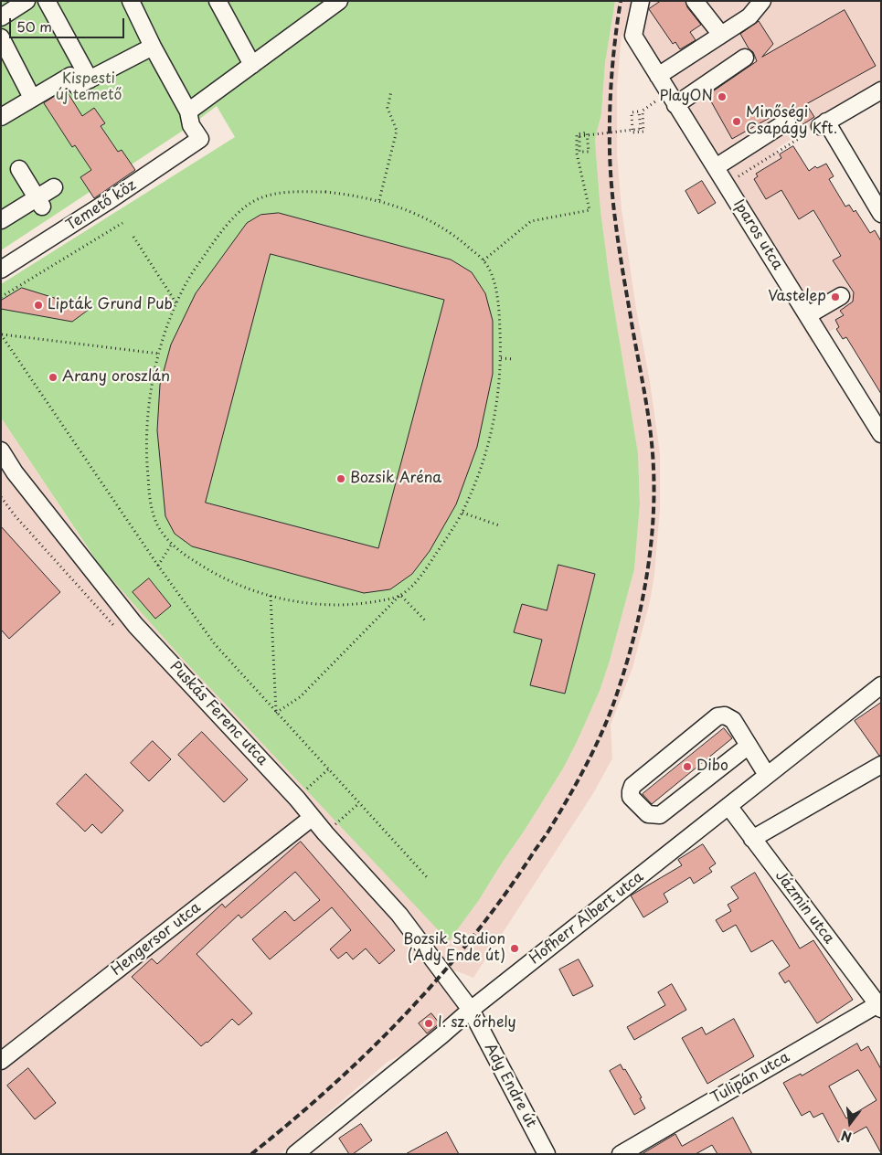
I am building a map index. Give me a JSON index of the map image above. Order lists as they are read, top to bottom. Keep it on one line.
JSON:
{"streets":{"street":["Temető köz","Iparos utca","Puskás Ferenc utca","Jázmin utca","Hofherr Albert utca","Hengersor utca","Tulipán utca","Ady Endre út"]},"crossings":[["Puskás Ferenc utca","Hengersor utca"],["Puskás Ferenc utca","Ady Endre út"],["Jázmin utca","Hofherr Albert utca"],["Jázmin utca","Tulipán utca"],["Hofherr Albert utca","Ady Endre út"]],"parks":["Kispesti új temető"],"places":["PlayON","Minőségi Csapágy Kft.","Vastelep","Lipták Grund Pub","Arany oroszlán","Bozsik Aréna","Dibo","Bozsik Stadion (Ady Ende út)","I. sz. őrhely"],"scale_bar":"50 m","north":"bottom"}
